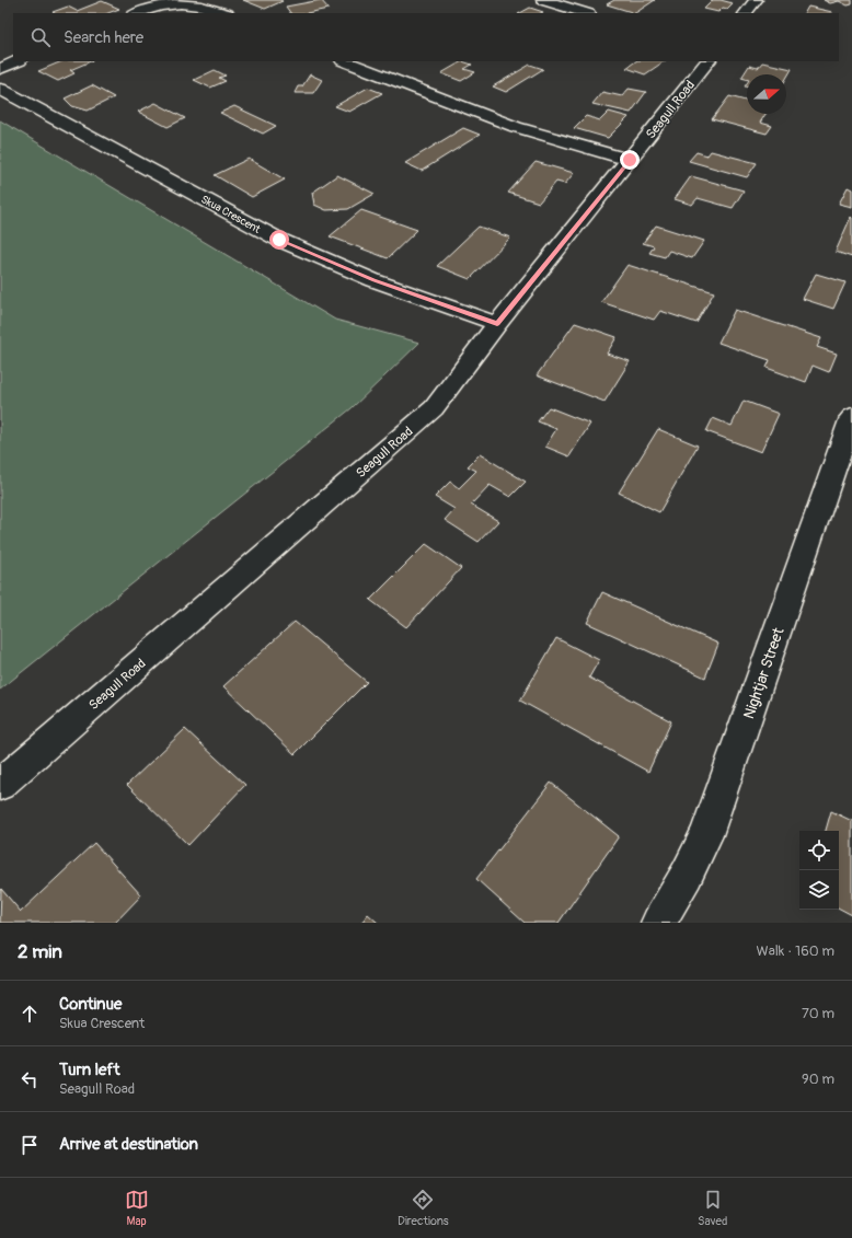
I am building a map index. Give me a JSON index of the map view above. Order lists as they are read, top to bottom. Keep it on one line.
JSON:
{"streets":{"street":["Seagull Road","Skua Crescent","Nightjar Street"]},"crossings":[["Seagull Road","Skua Crescent"]],"north":"right","page":{"search":"Search here","heading":["2 min","Walk · 160 m"],"list":[["Continue","Skua Crescent","70 m"],["Turn left","Seagull Road","90 m"],"Arrive at destination"],"nav":["Map","Directions","Saved"]}}
